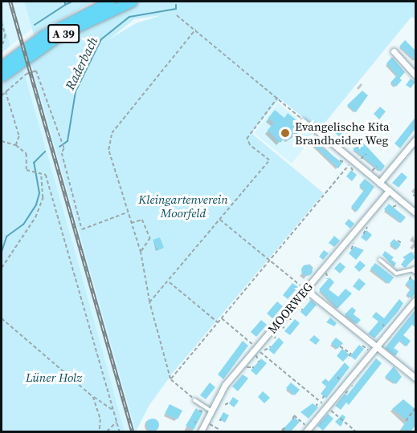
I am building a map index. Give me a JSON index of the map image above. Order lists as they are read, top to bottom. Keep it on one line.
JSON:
{"streets":{"highway":["A 39"],"street":["MOORWEG"]},"water":["Raderbach"],"parks":["Kleingartenverein Moorfeld","Lüner Holz"],"places":["Evangelische Kita Brandheider Weg"]}
